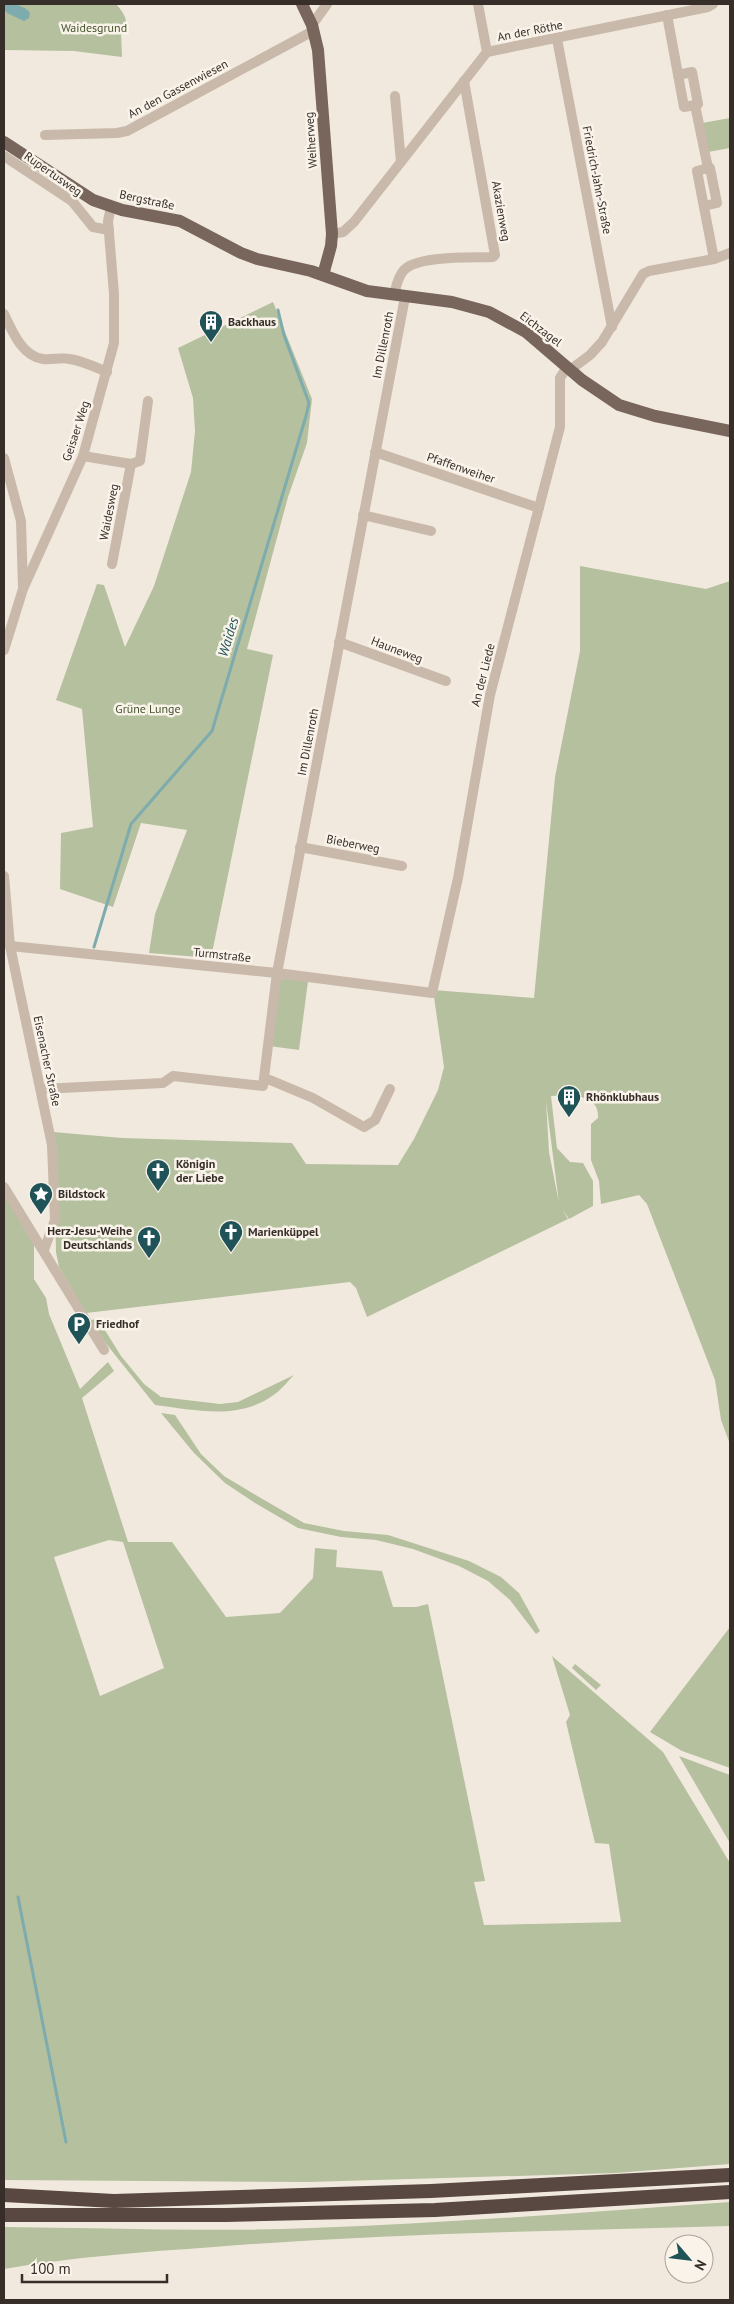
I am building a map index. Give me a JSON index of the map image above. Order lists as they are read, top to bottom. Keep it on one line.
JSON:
{"streets":{"main road":["Weiherweg","Bergstraße","Eichzagel"],"street":["An der Röthe","An den Gassenwiesen","Rupertusweg","Friedrich-Jahn-Straße","Akazienweg","Im Dillenroth","Geisaer Weg","Pfaffenweiher","Waidesweg","Hauneweg","An der Liede","Bieberweg","Turmstraße","Eisenacher Straße"]},"crossings":[["An der Röthe","Weiherweg"],["An der Röthe","Friedrich-Jahn-Straße"],["An der Röthe","Akazienweg"],["An den Gassenwiesen","Weiherweg"],["Weiherweg","Bergstraße"],["Weiherweg","Eichzagel"],["Rupertusweg","Geisaer Weg"],["Bergstraße","Eichzagel"],["Bergstraße","Geisaer Weg"],["Akazienweg","Eichzagel"],["Akazienweg","Im Dillenroth"],["Eichzagel","Im Dillenroth"],["Eichzagel","An der Liede"],["Im Dillenroth","Pfaffenweiher"],["Im Dillenroth","Hauneweg"],["Im Dillenroth","Bieberweg"],["Im Dillenroth","Turmstraße"],["Pfaffenweiher","An der Liede"],["An der Liede","Turmstraße"],["Turmstraße","Eisenacher Straße"]],"water":["Waides"],"parks":["Waidesgrund","Grüne Lunge"],"places":{"building":["Backhaus","Rhönklubhaus"],"church":["Königin der Liebe","Marienküppel","Herz-Jesu-Weihe Deutschlands"],"place":["Bildstock"],"parking":["Friedhof"]},"scale_bar":"100 m","north":"bottom right"}
